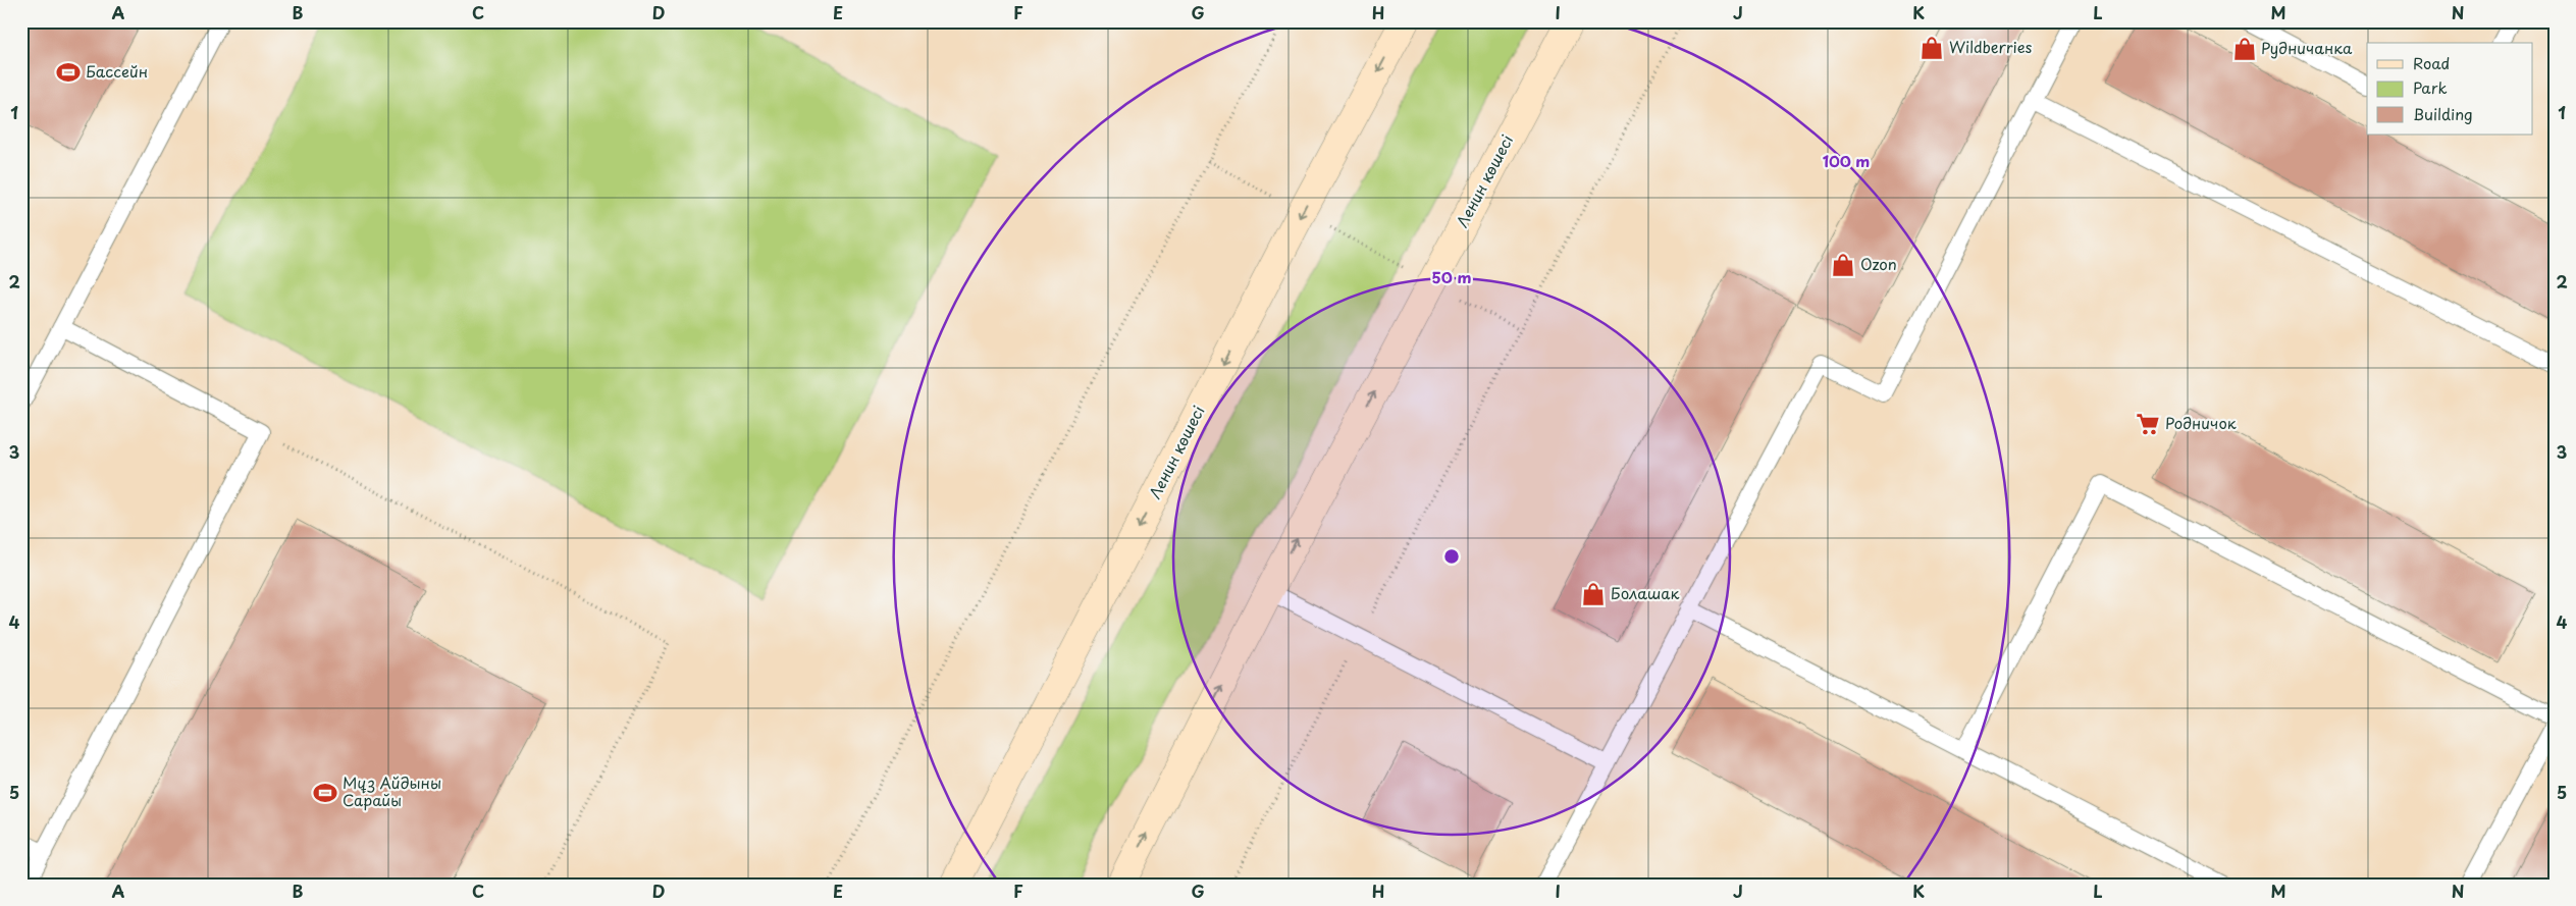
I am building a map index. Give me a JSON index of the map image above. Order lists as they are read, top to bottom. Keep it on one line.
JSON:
{"streets":{"main road":["Ленин көшесі"]},"places":{"shop":["Wildberries","Рудничанка","Ozon","Болашак"],"sports":["Бассейн","Мұз Айдыны Сарайы"],"supermarket":["Родничок"]},"legend":["Road","Park","Building"],"grid":{"columns":["A","B","C","D","E","F","G","H","I","J","K","L","M","N"],"rows":["1","2","3","4","5"]},"rings":["100 m","50 m"]}
